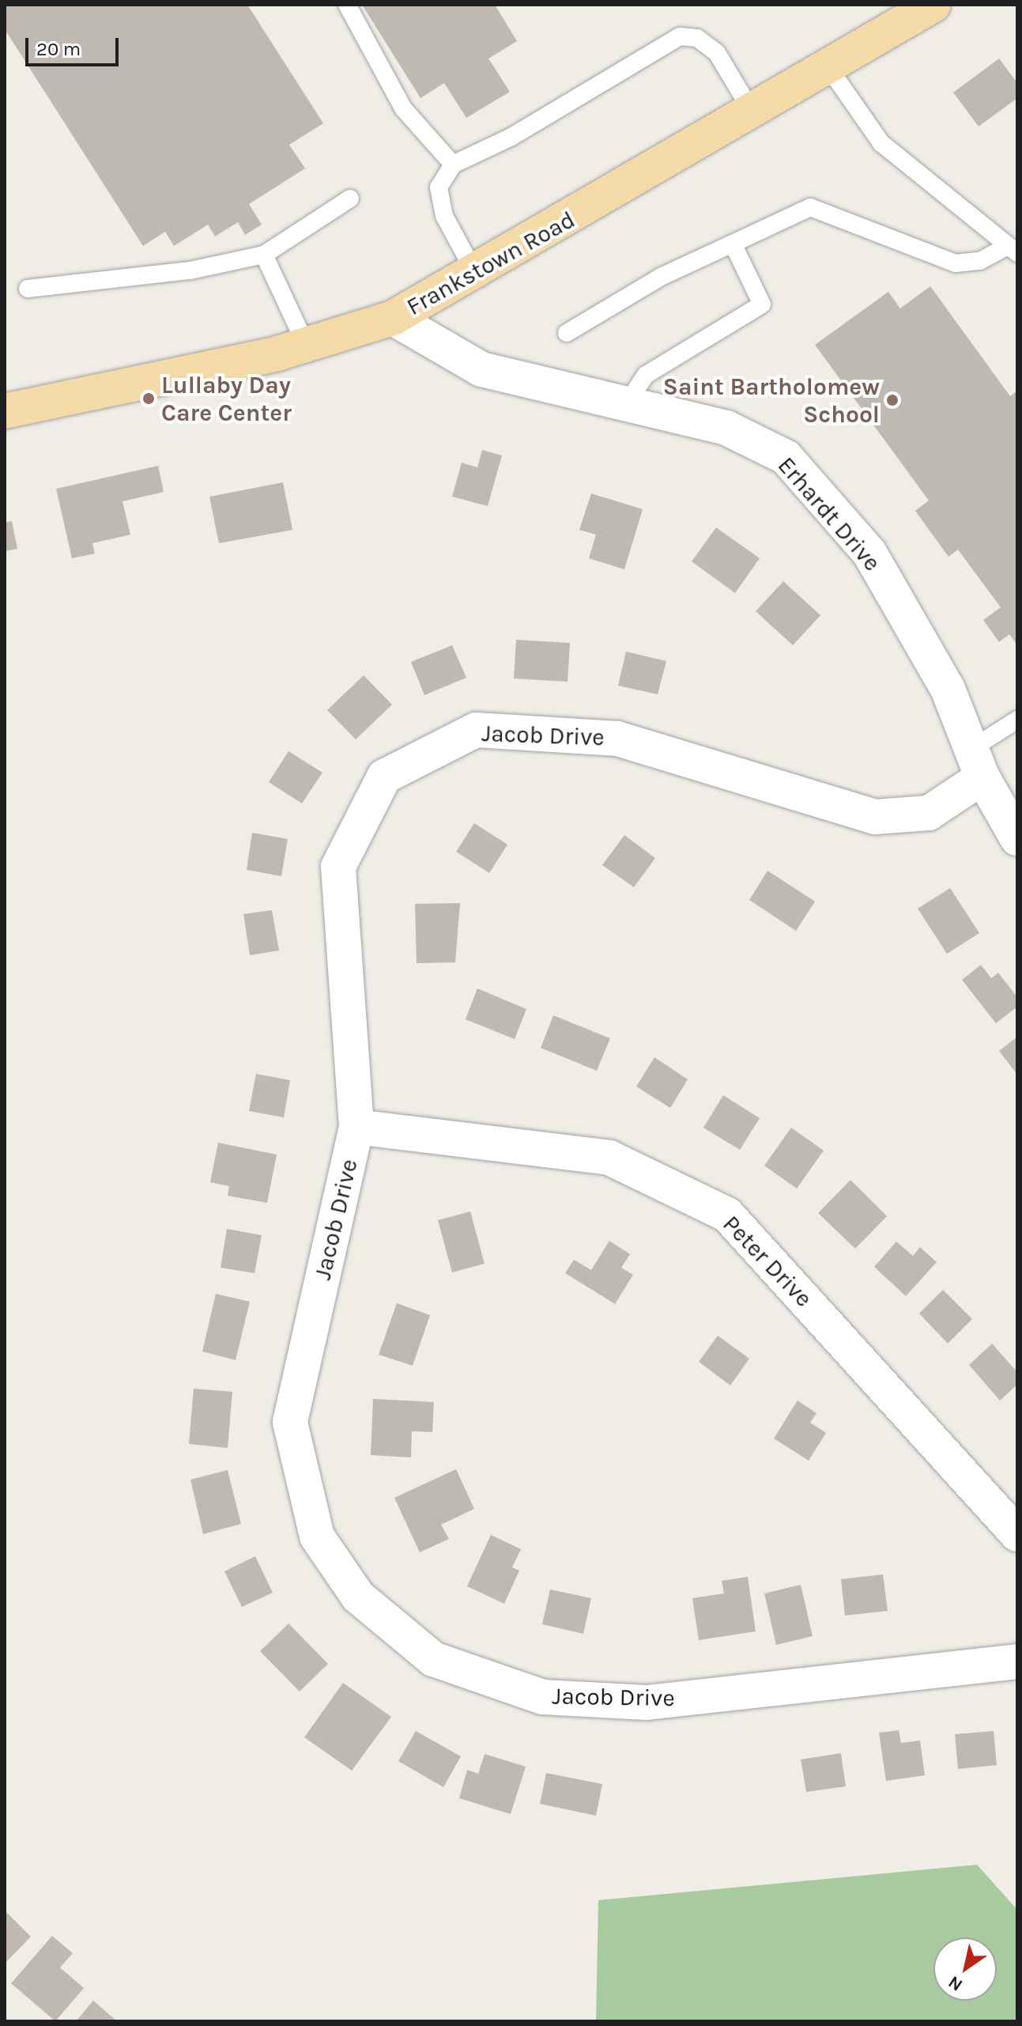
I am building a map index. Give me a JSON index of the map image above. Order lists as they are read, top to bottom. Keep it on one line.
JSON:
{"streets":{"main road":["Frankstown Road"],"street":["Erhardt Drive","Jacob Drive","Peter Drive"]},"crossings":[["Frankstown Road","Erhardt Drive"],["Erhardt Drive","Jacob Drive"],["Jacob Drive","Peter Drive"]],"places":["Lullaby Day Care Center","Saint Bartholomew School"],"scale_bar":"20 m","north":"bottom left"}
